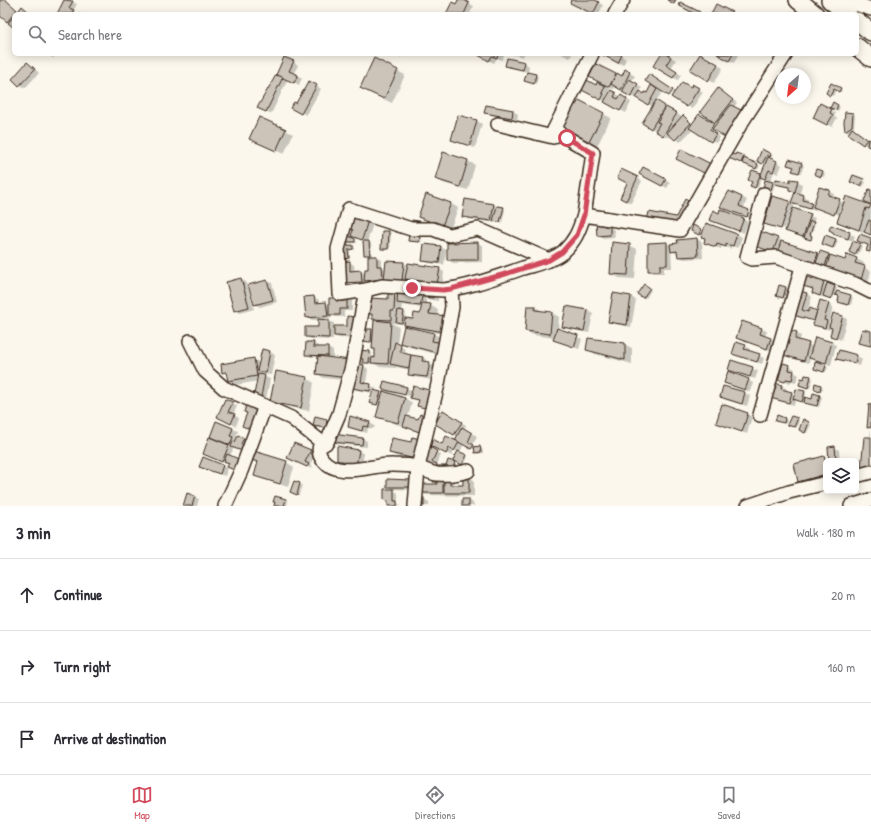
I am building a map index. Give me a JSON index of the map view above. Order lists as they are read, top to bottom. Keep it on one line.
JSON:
{"north":"bottom left","page":{"search":"Search here","heading":["3 min","Walk · 180 m"],"list":[["Continue","20 m"],["Turn right","160 m"],"Arrive at destination"],"nav":["Map","Directions","Saved"]}}
